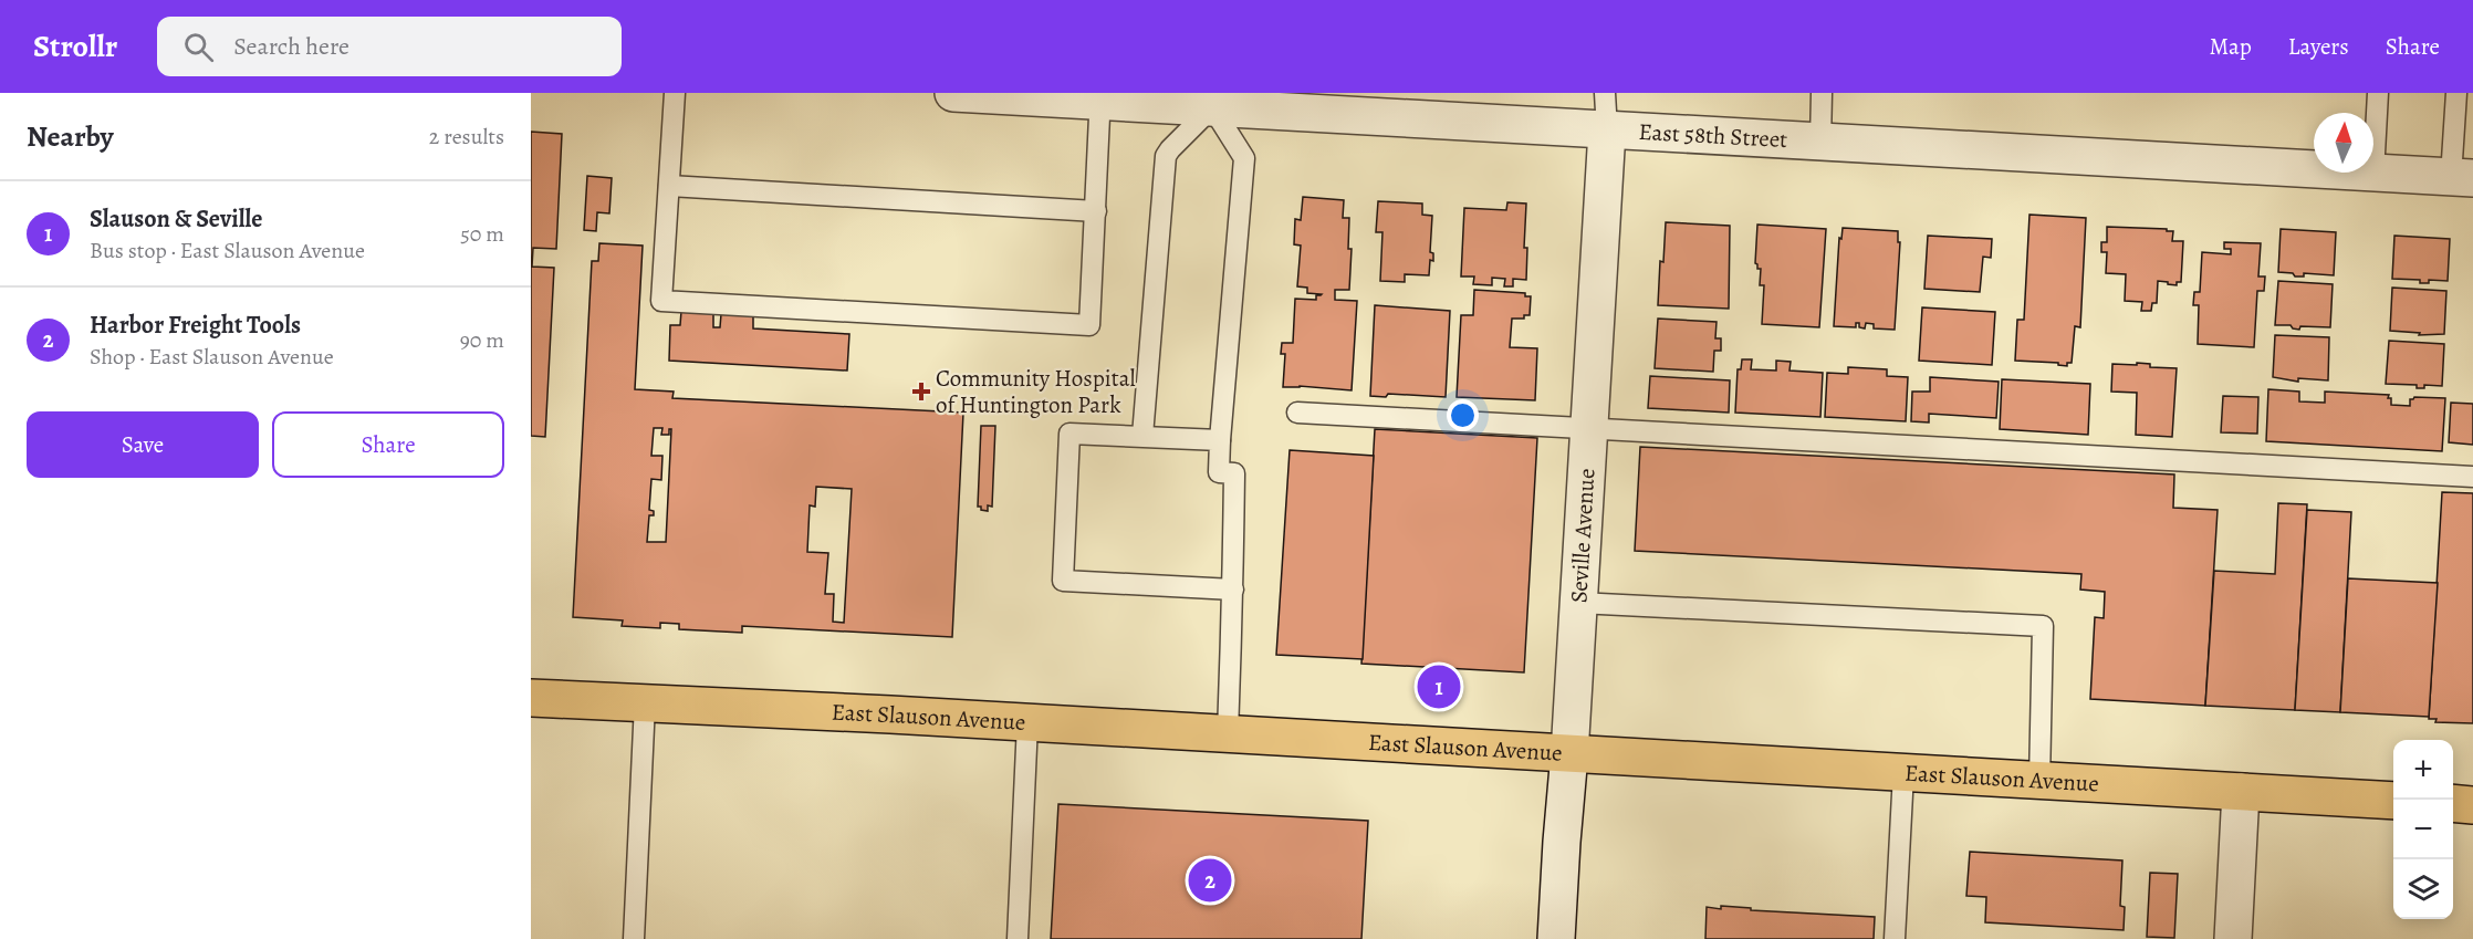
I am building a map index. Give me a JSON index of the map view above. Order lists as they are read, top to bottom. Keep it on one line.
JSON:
{"streets":{"main road":["East Slauson Avenue"],"street":["East 58th Street","Seville Avenue"]},"crossings":[["East 58th Street","Seville Avenue"],["Seville Avenue","East Slauson Avenue"]],"places":{"health":["Community Hospital of Huntington Park"]},"north":"top","page":{"header":"Strollr","search":"Search here","nav":["Map","Layers","Share"],"heading":["Nearby","2 results"],"list":[{"mark":"1","name":"Slauson & Seville","note":"Bus stop · East Slauson Avenue","value":"50 m"},{"mark":"2","name":"Harbor Freight Tools","note":"Shop · East Slauson Avenue","value":"90 m"}],"buttons":["Save","Share"],"pins":["1","2"],"map_buttons":["+","−"]}}
